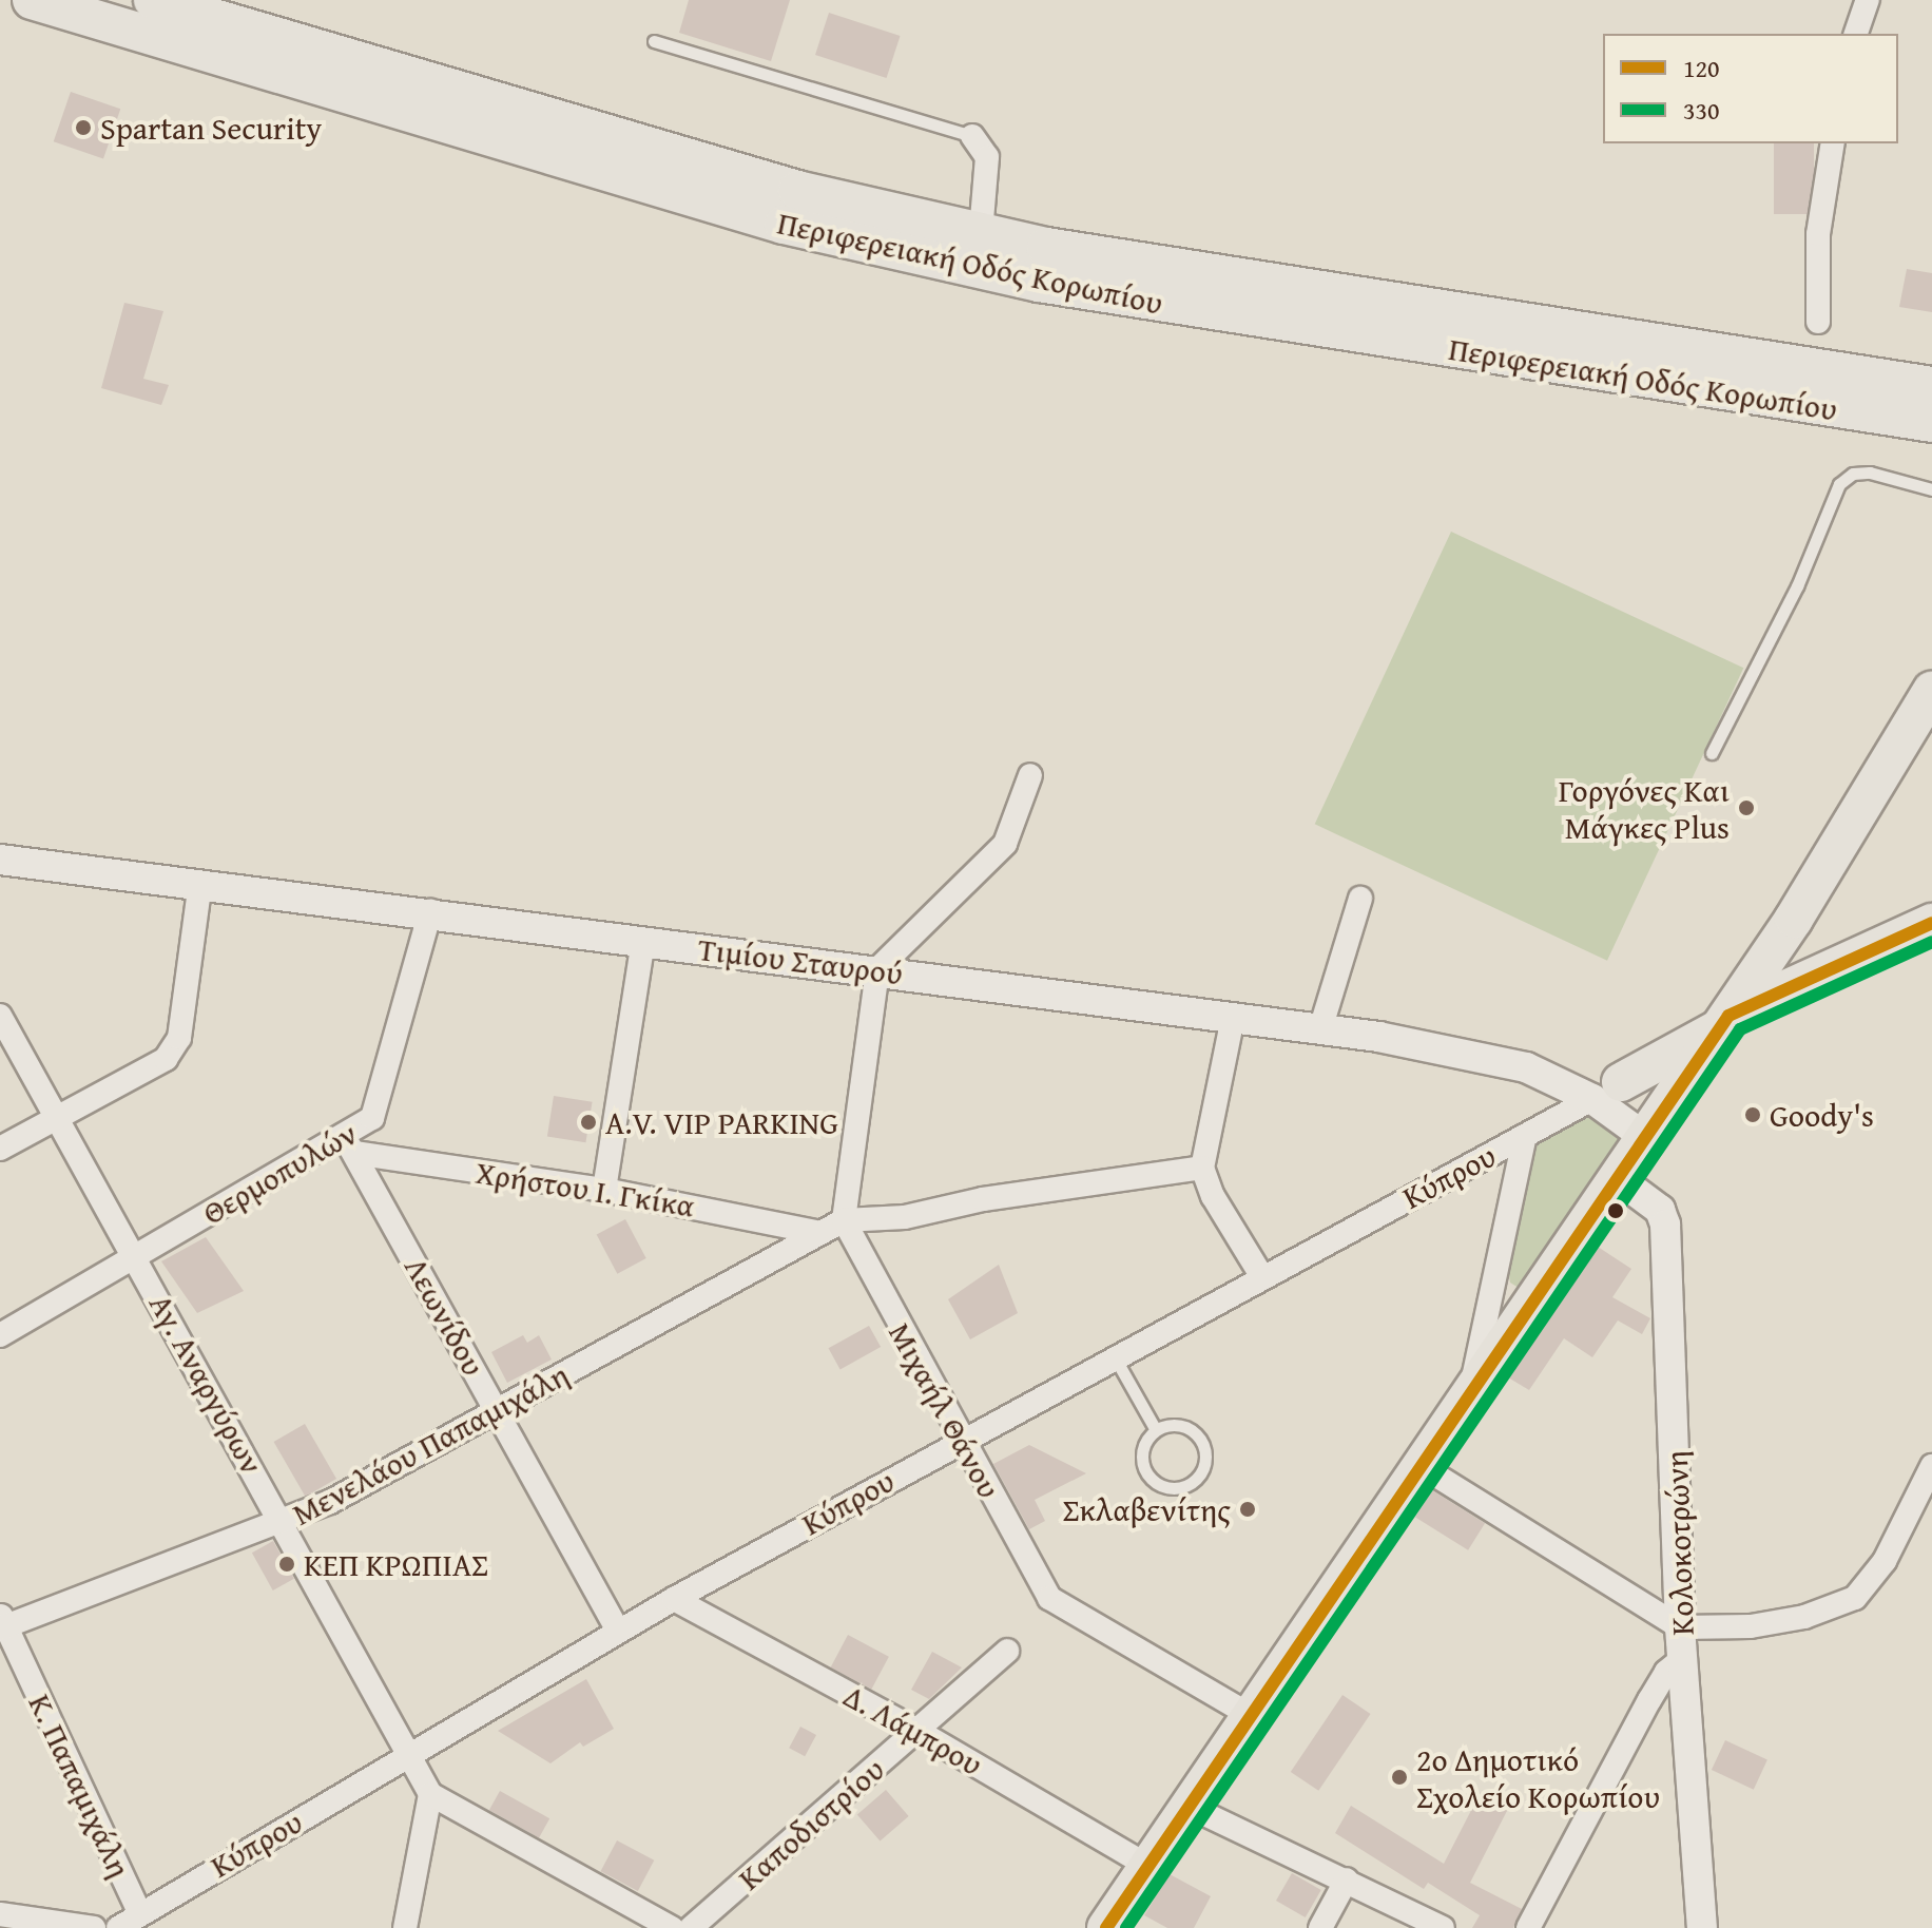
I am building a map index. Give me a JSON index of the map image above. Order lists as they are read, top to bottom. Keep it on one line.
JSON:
{"streets":{"main road":["Περιφερειακή Οδός Κορωπίου"],"street":["Τιμίου Σταυρού","Θερμοπυλών","Κύπρου","Χρήστου Ι. Γκίκα","Λεωνίδου","Αγ. Αναργύρων","Μιχαήλ Θάνου","Μενελάου Παπαμιχάλη","Κολοκοτρώνη","Δ. Λάμπρου","Κ. Παπαμιχάλη","Καποδιστρίου"]},"crossings":[["Τιμίου Σταυρού","Θερμοπυλών"],["Τιμίου Σταυρού","Κύπρου"],["Θερμοπυλών","Χρήστου Ι. Γκίκα"],["Θερμοπυλών","Λεωνίδου"],["Θερμοπυλών","Αγ. Αναργύρων"],["Κύπρου","Λεωνίδου"],["Κύπρου","Αγ. Αναργύρων"],["Κύπρου","Μιχαήλ Θάνου"],["Κύπρου","Δ. Λάμπρου"],["Κύπρου","Κ. Παπαμιχάλη"],["Χρήστου Ι. Γκίκα","Λεωνίδου"],["Χρήστου Ι. Γκίκα","Μενελάου Παπαμιχάλη"],["Λεωνίδου","Μενελάου Παπαμιχάλη"],["Αγ. Αναργύρων","Μενελάου Παπαμιχάλη"],["Μιχαήλ Θάνου","Μενελάου Παπαμιχάλη"],["Μενελάου Παπαμιχάλη","Κ. Παπαμιχάλη"],["Δ. Λάμπρου","Καποδιστρίου"]],"places":["Spartan Security","Γοργόνες Και Μάγκες Plus","Goody's","A.V. VIP PARKING","Σκλαβενίτης","ΚΕΠ ΚΡΩΠΙΑΣ","2ο Δημοτικό Σχολείο Κορωπίου"],"lines":["transit line 120","transit line 330"],"legend":["120","330"]}
